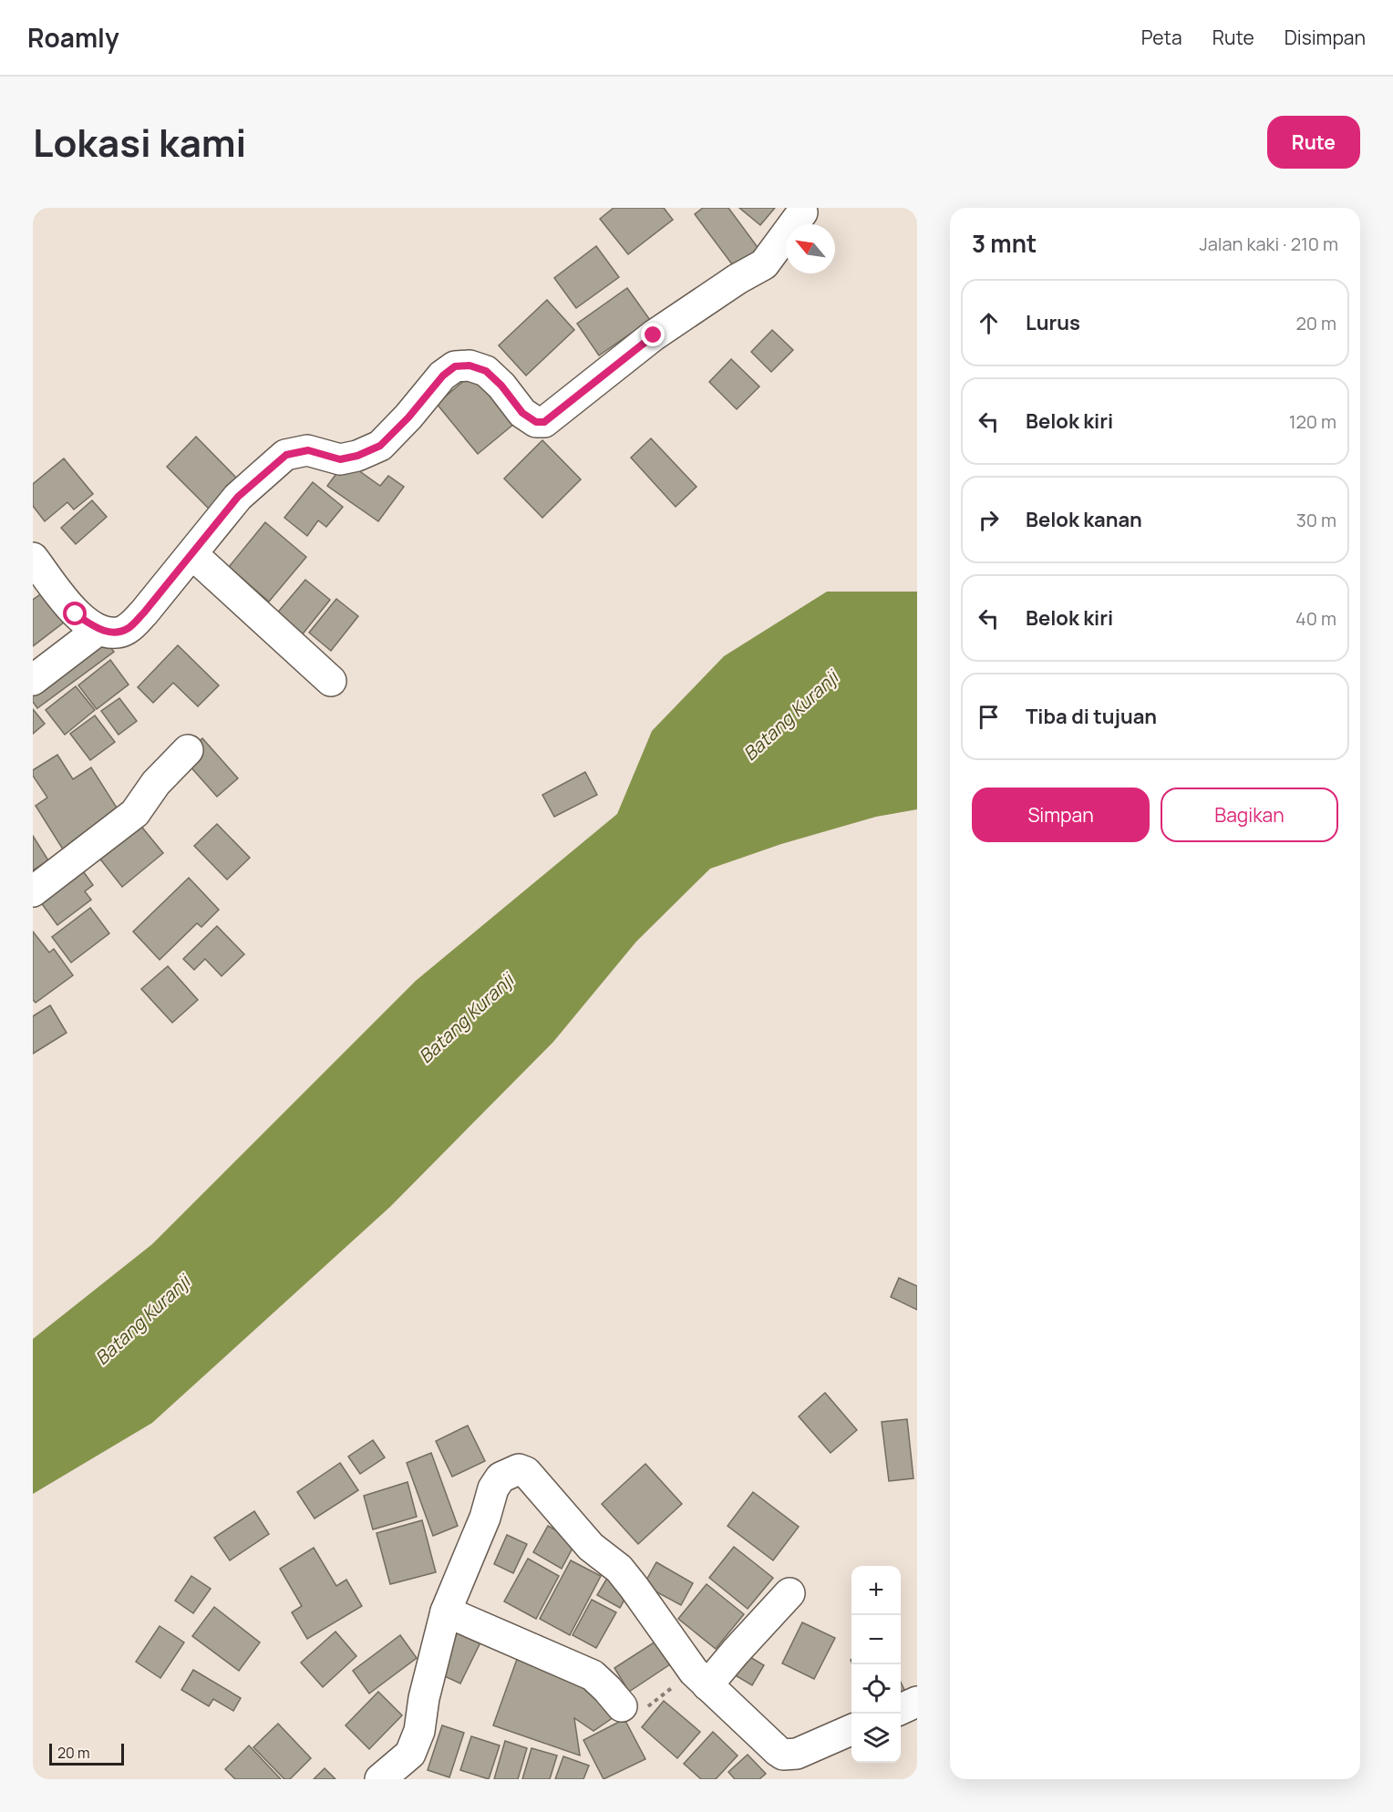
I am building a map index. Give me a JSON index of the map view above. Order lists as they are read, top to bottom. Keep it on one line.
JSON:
{"water":["Batang Kuranji"],"scale_bar":"20 m","north":"top left","page":{"header":"Roamly","nav":["Peta","Rute","Disimpan"],"title":"Lokasi kami","buttons":["Rute",["Simpan","Bagikan"]],"heading":["3 mnt","Jalan kaki · 210 m"],"list":[["Lurus","20 m"],["Belok kiri","120 m"],["Belok kanan","30 m"],["Belok kiri","40 m"],"Tiba di tujuan"],"map_buttons":["+","−"],"scale":"20 m"}}
